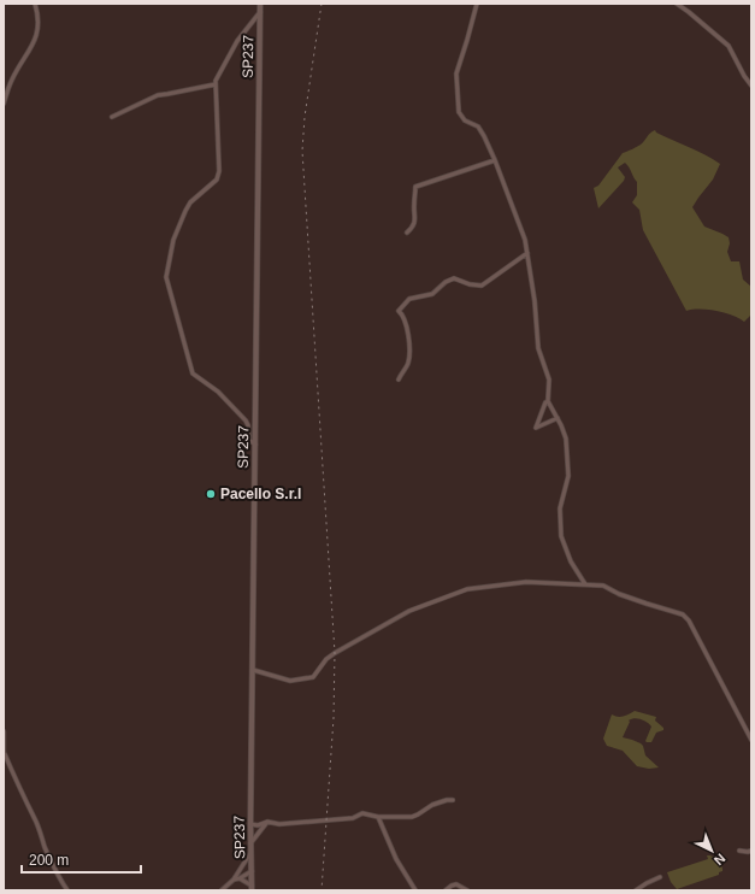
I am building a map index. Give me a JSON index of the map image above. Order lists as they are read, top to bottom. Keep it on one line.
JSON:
{"streets":{"main road":["SP237"]},"places":["Pacello S.r.l"],"scale_bar":"200 m","north":"bottom right"}
